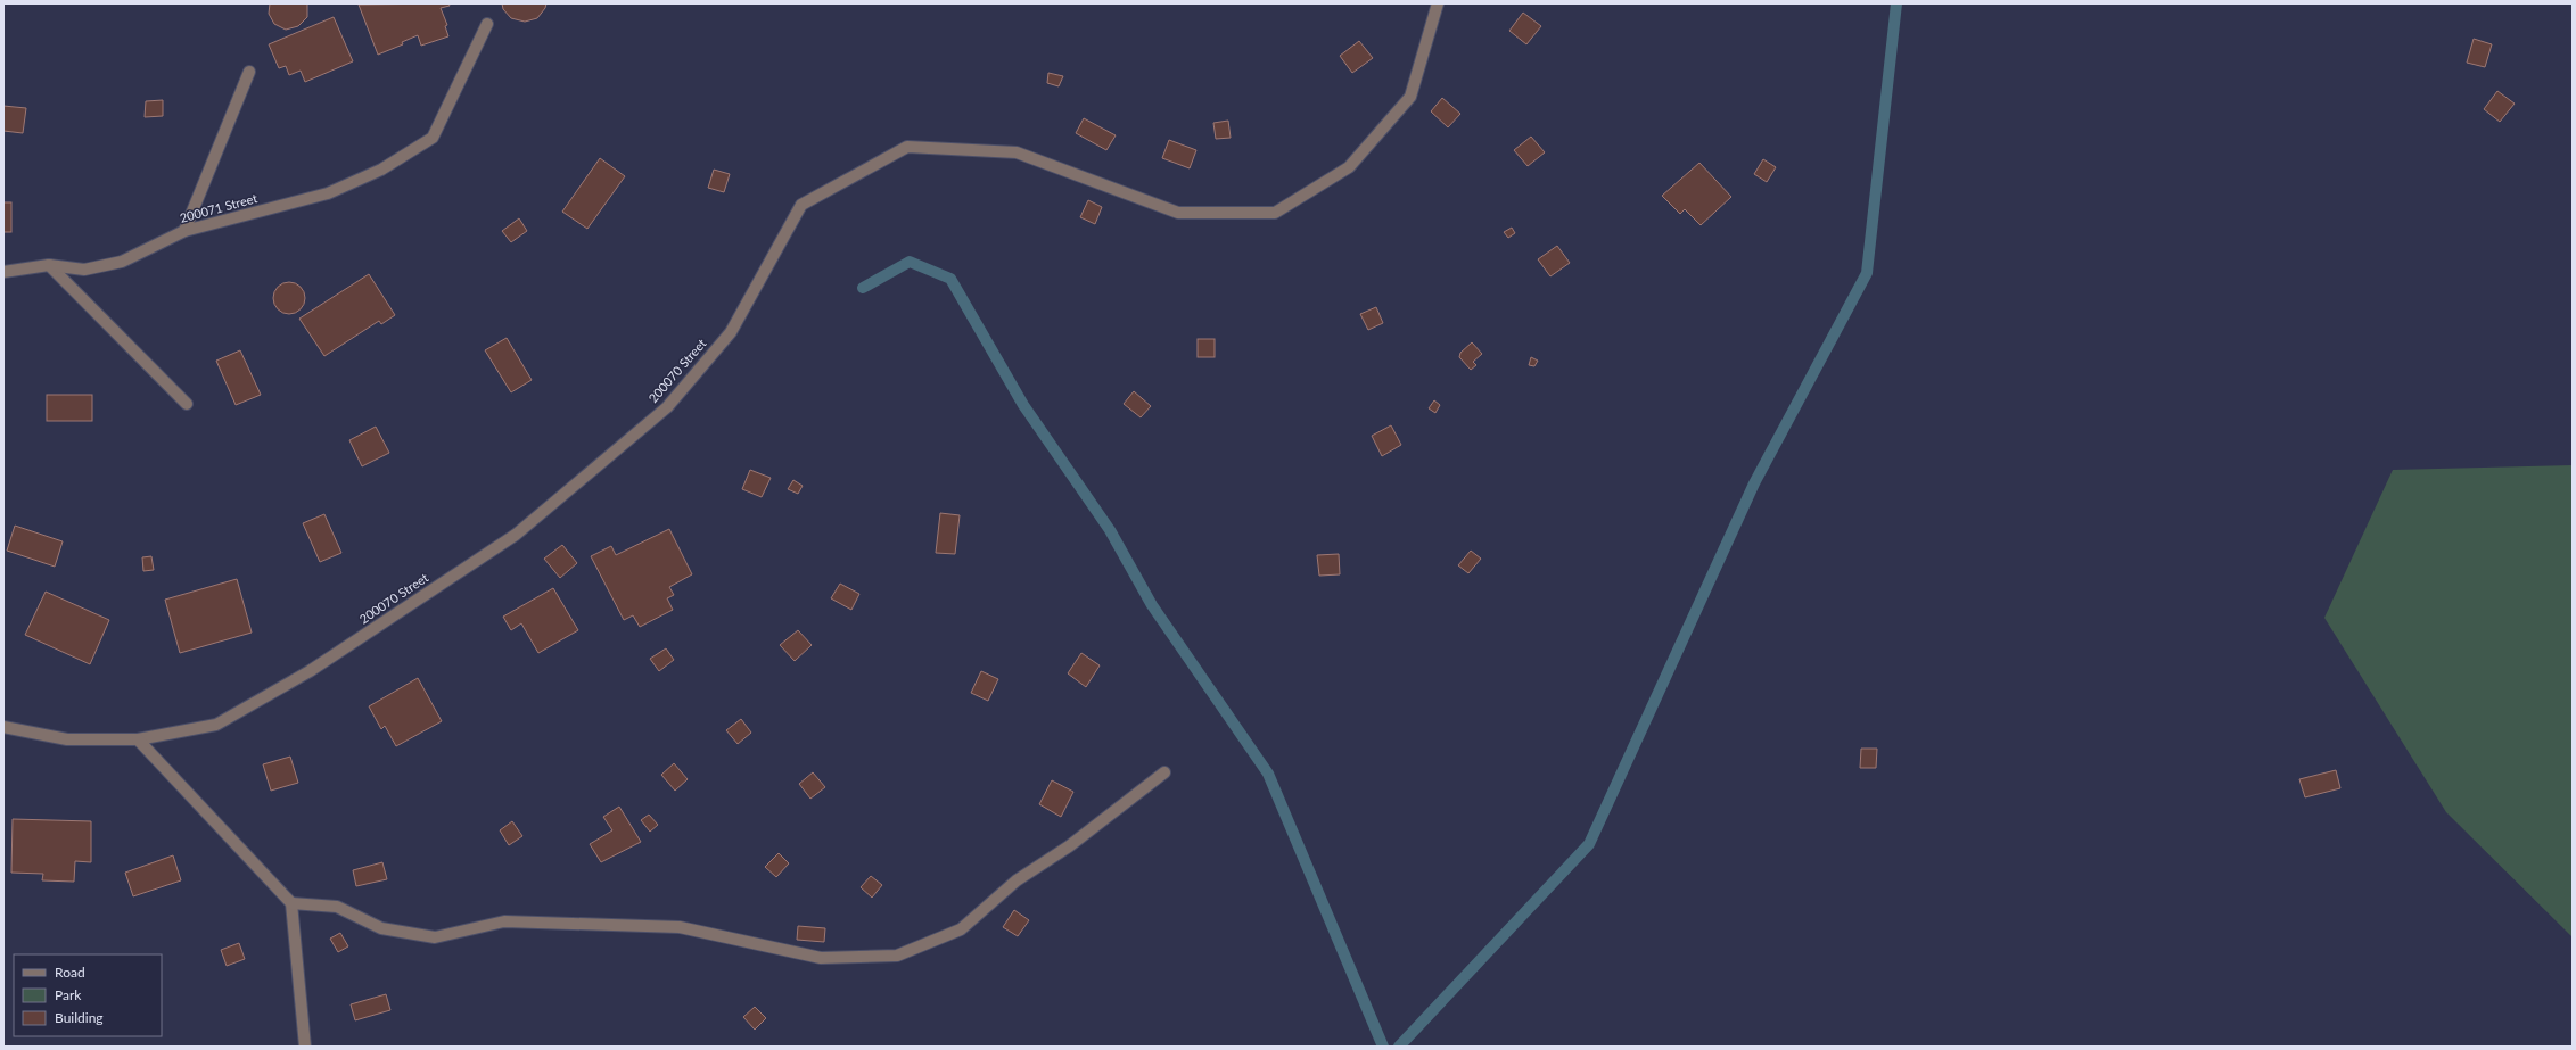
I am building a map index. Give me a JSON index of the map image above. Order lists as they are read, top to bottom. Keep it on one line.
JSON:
{"streets":{"street":["200071 Street","200070 Street"]},"legend":["Road","Park","Building"]}
